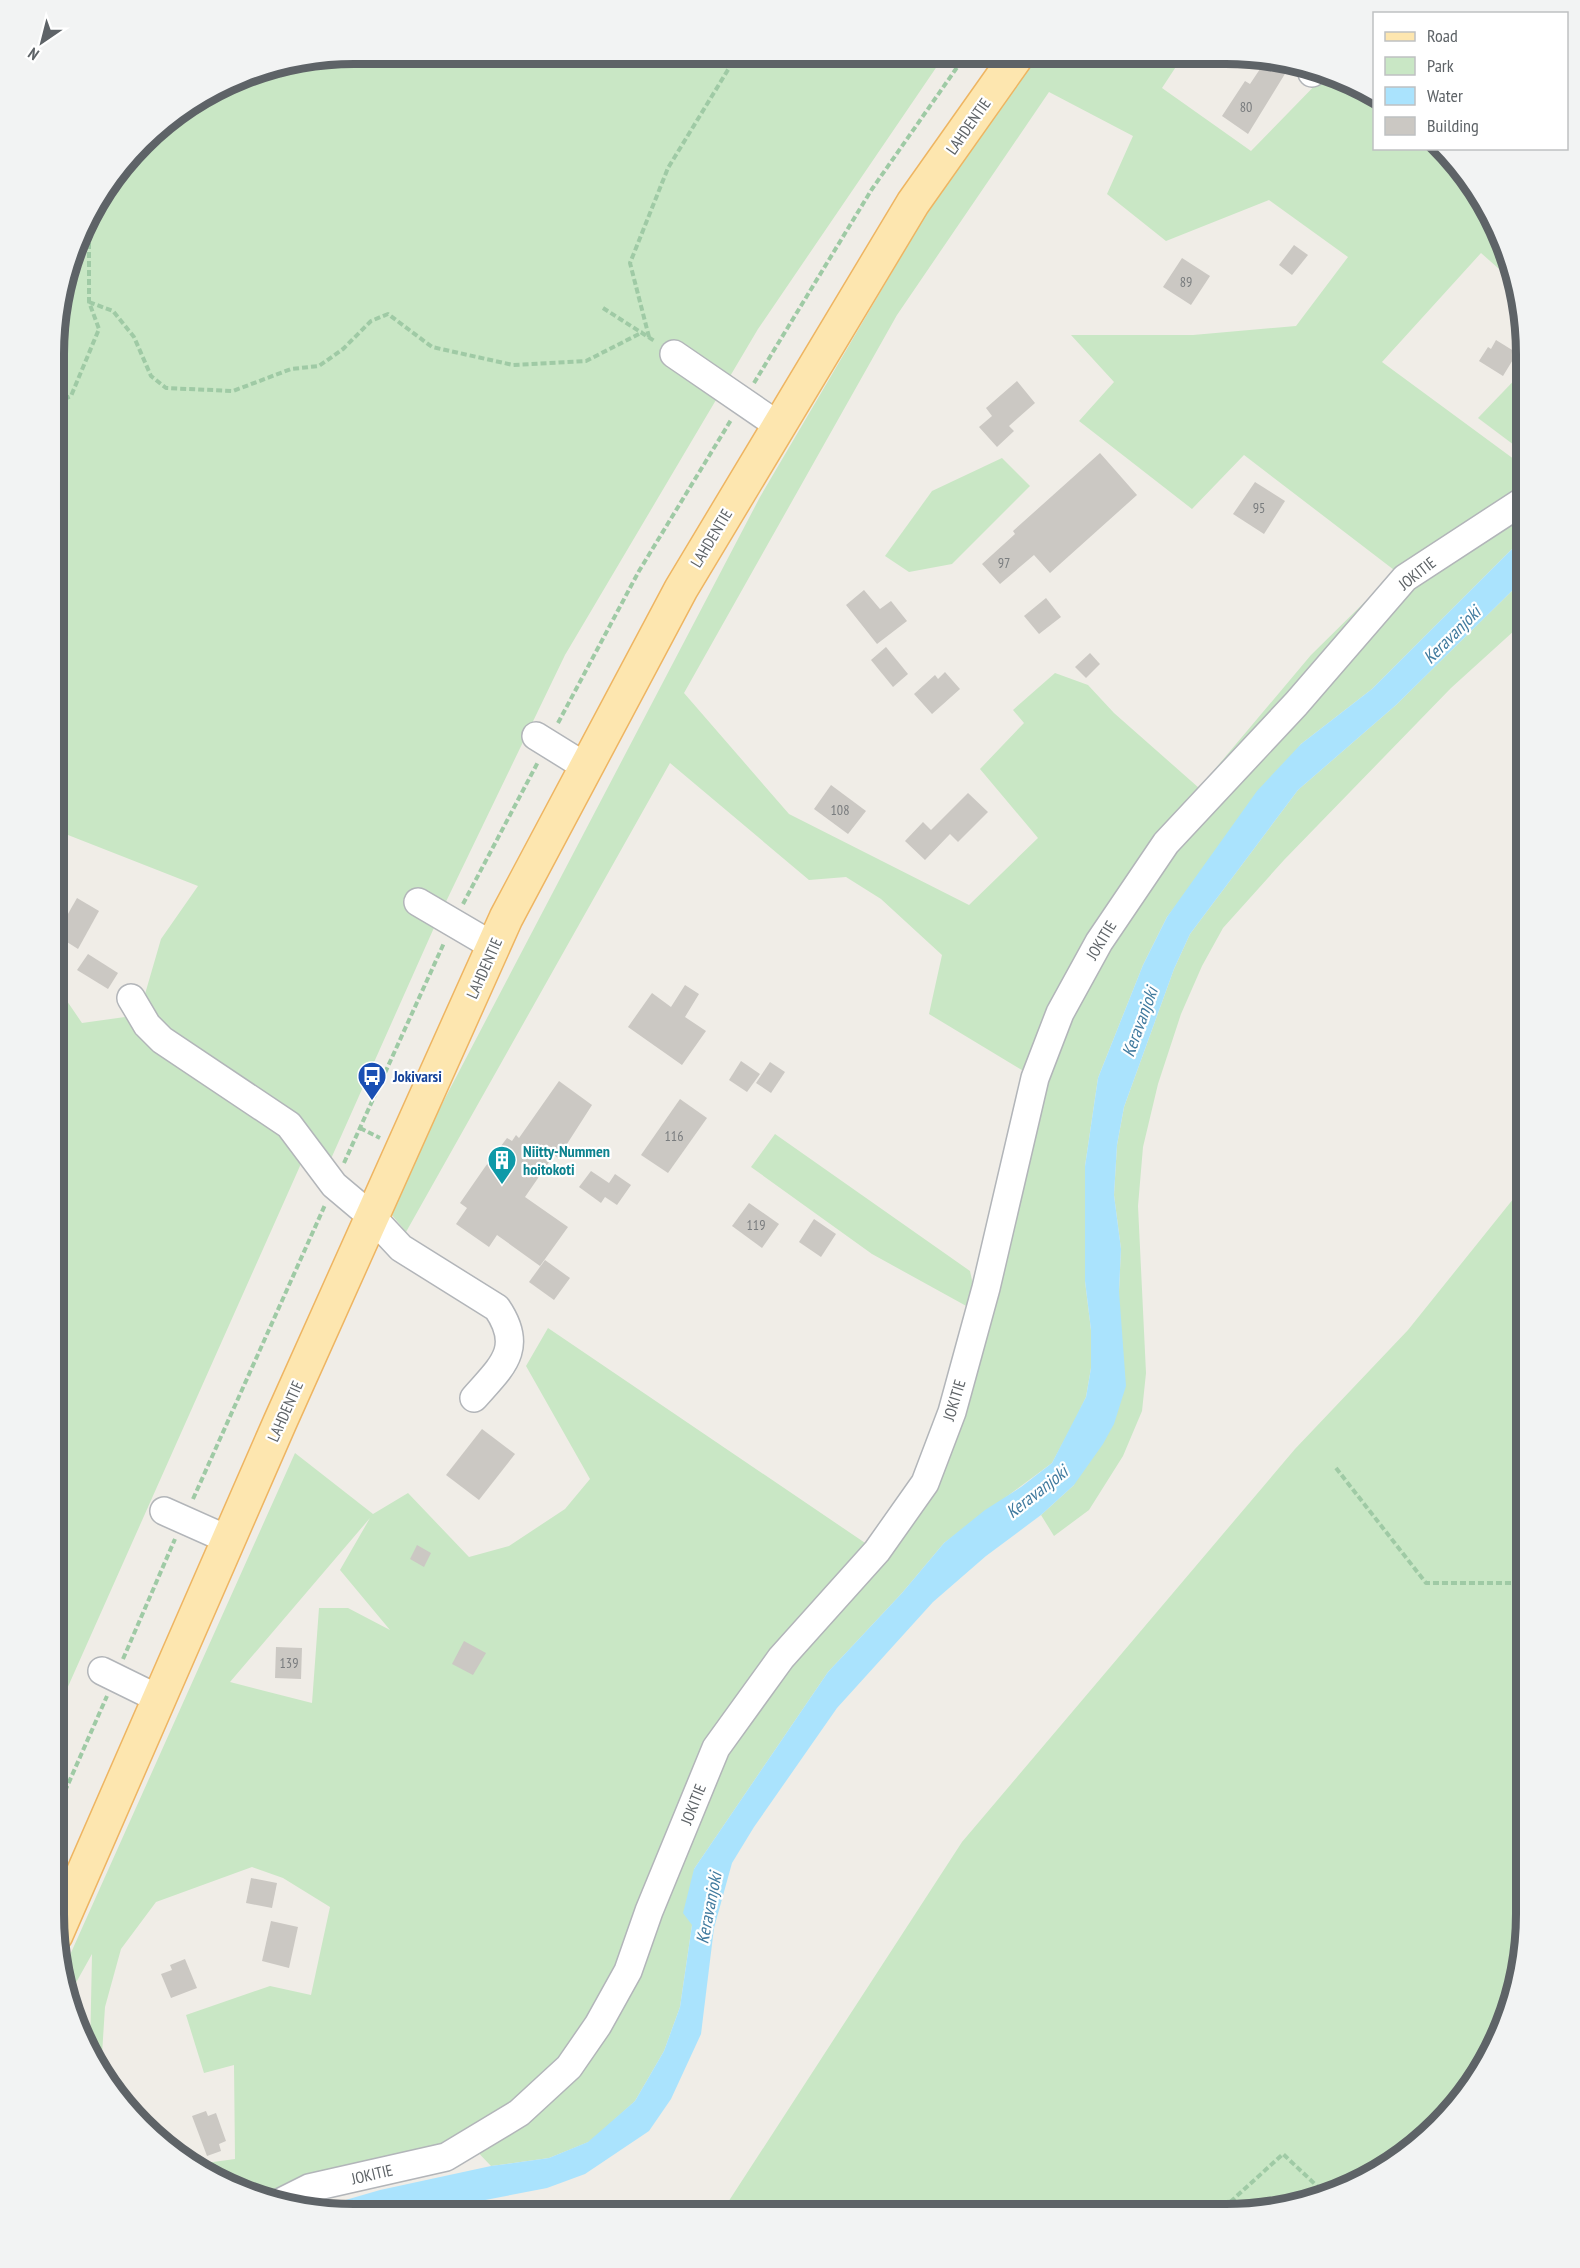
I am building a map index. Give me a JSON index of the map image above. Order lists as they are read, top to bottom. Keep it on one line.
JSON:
{"streets":{"main road":["LAHDENTIE"],"street":["JOKITIE"]},"water":["Keravanjoki"],"places":{"bus stop":["Jokivarsi"],"building":["Niitty-Nummen hoitokoti"]},"house_numbers":["80","89","95","97","108","116","119","139"],"legend":["Road","Park","Water","Building"],"north":"bottom left"}
